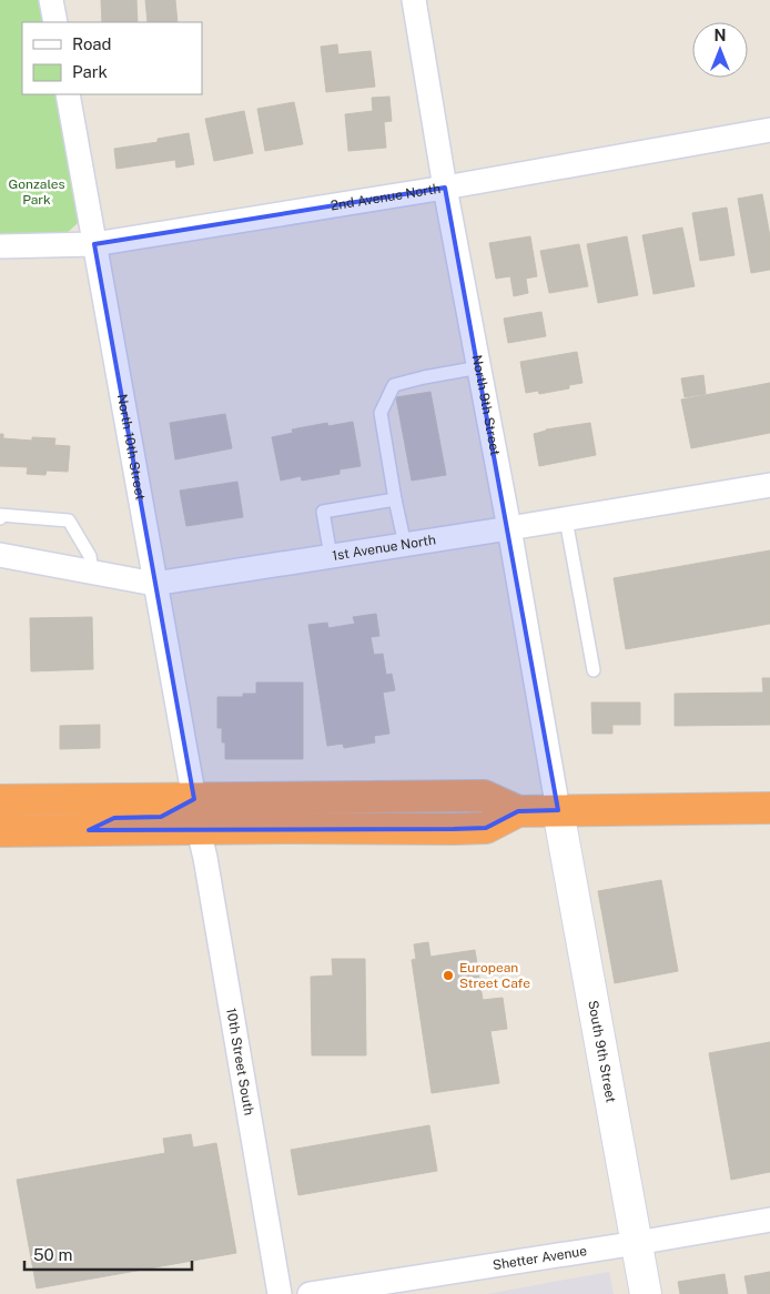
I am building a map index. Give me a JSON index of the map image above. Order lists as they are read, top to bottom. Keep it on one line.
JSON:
{"streets":{"street":["2nd Avenue North","North 9th Street","North 10th Street","1st Avenue North","South 9th Street","10th Street South","Shetter Avenue"]},"crossings":[["2nd Avenue North","North 9th Street"],["2nd Avenue North","North 10th Street"],["North 9th Street","1st Avenue North"],["North 9th Street","South 9th Street"],["North 10th Street","1st Avenue North"],["South 9th Street","Shetter Avenue"]],"parks":["Gonzales Park"],"places":["European Street Cafe"],"legend":["Road","Park"],"scale_bar":"50 m","north":"top"}
